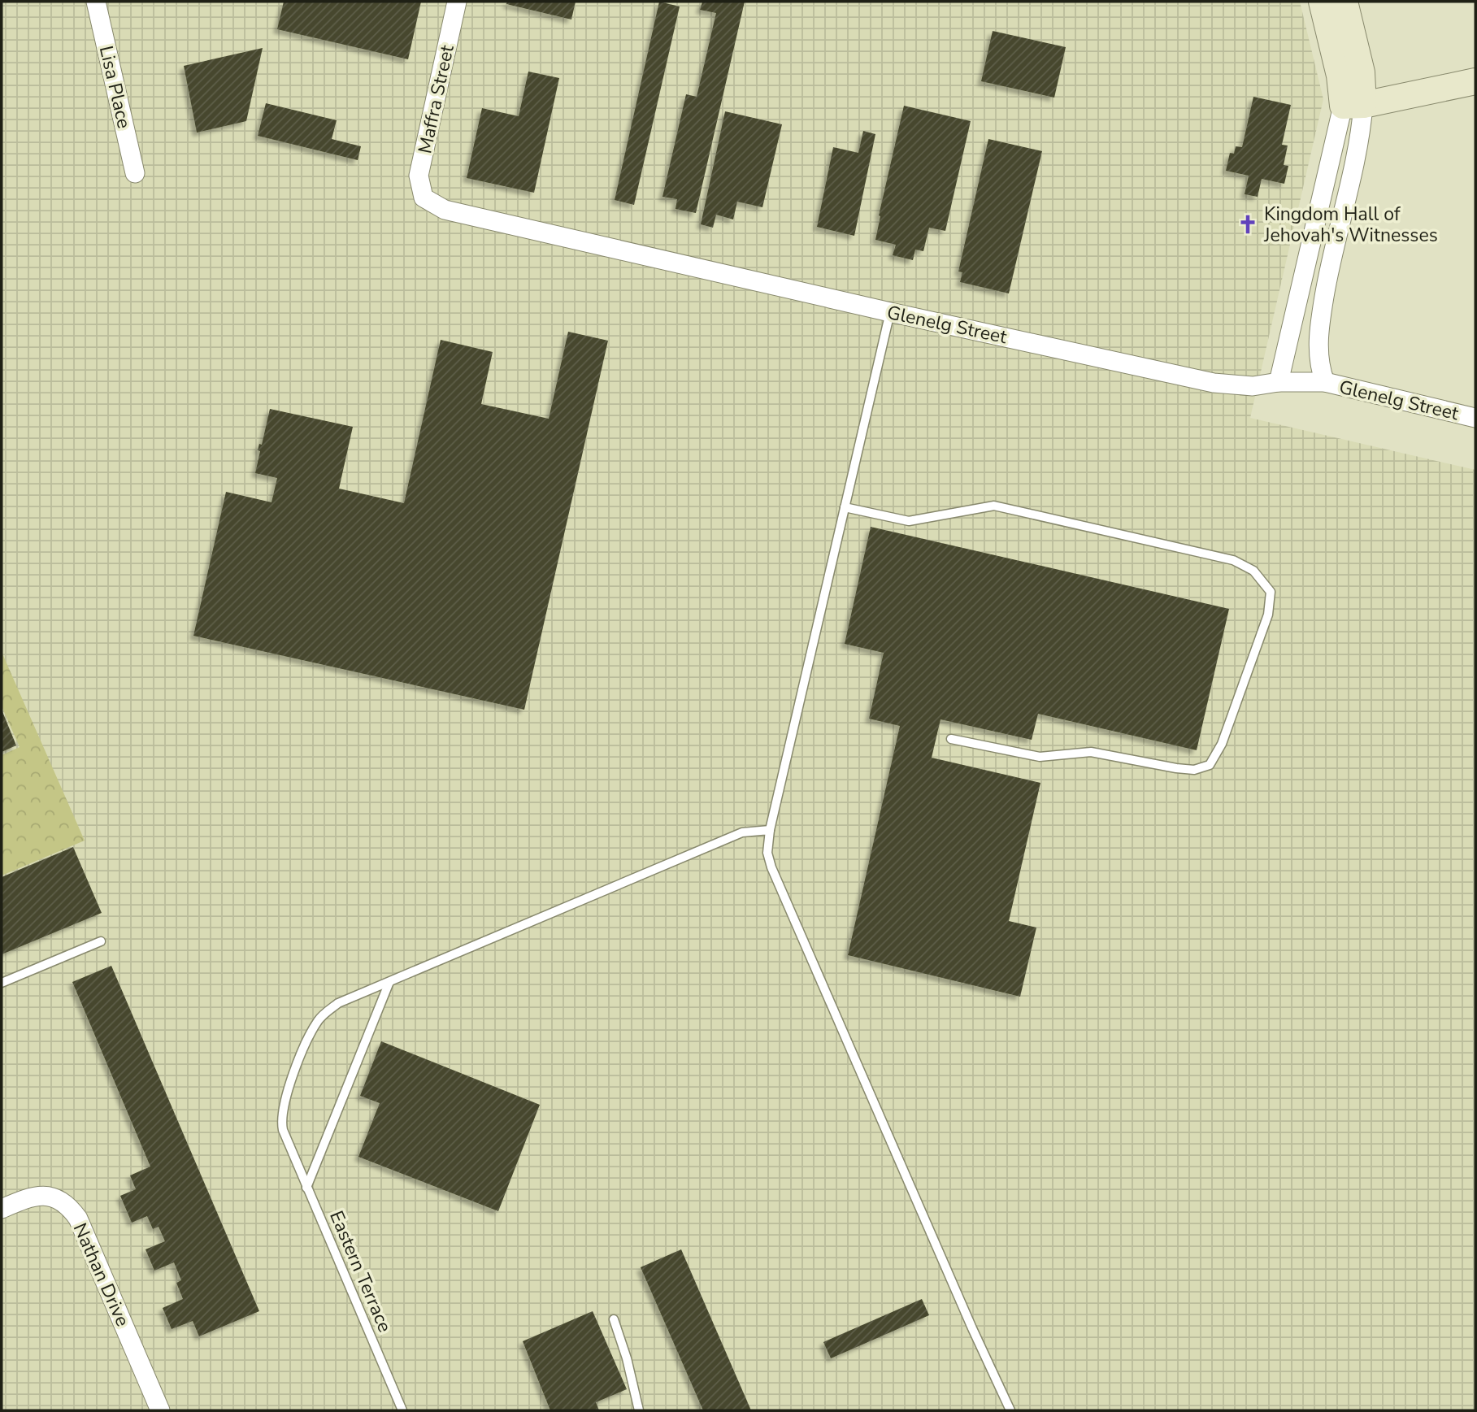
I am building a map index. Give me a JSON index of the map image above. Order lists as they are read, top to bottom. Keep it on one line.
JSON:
{"streets":{"street":["Lisa Place","Maffra Street","Glenelg Street","Nathan Drive"],"lane":["Eastern Terrace"]},"crossings":[["Maffra Street","Glenelg Street"]],"places":{"church":["Kingdom Hall of Jehovah's Witnesses"]}}
